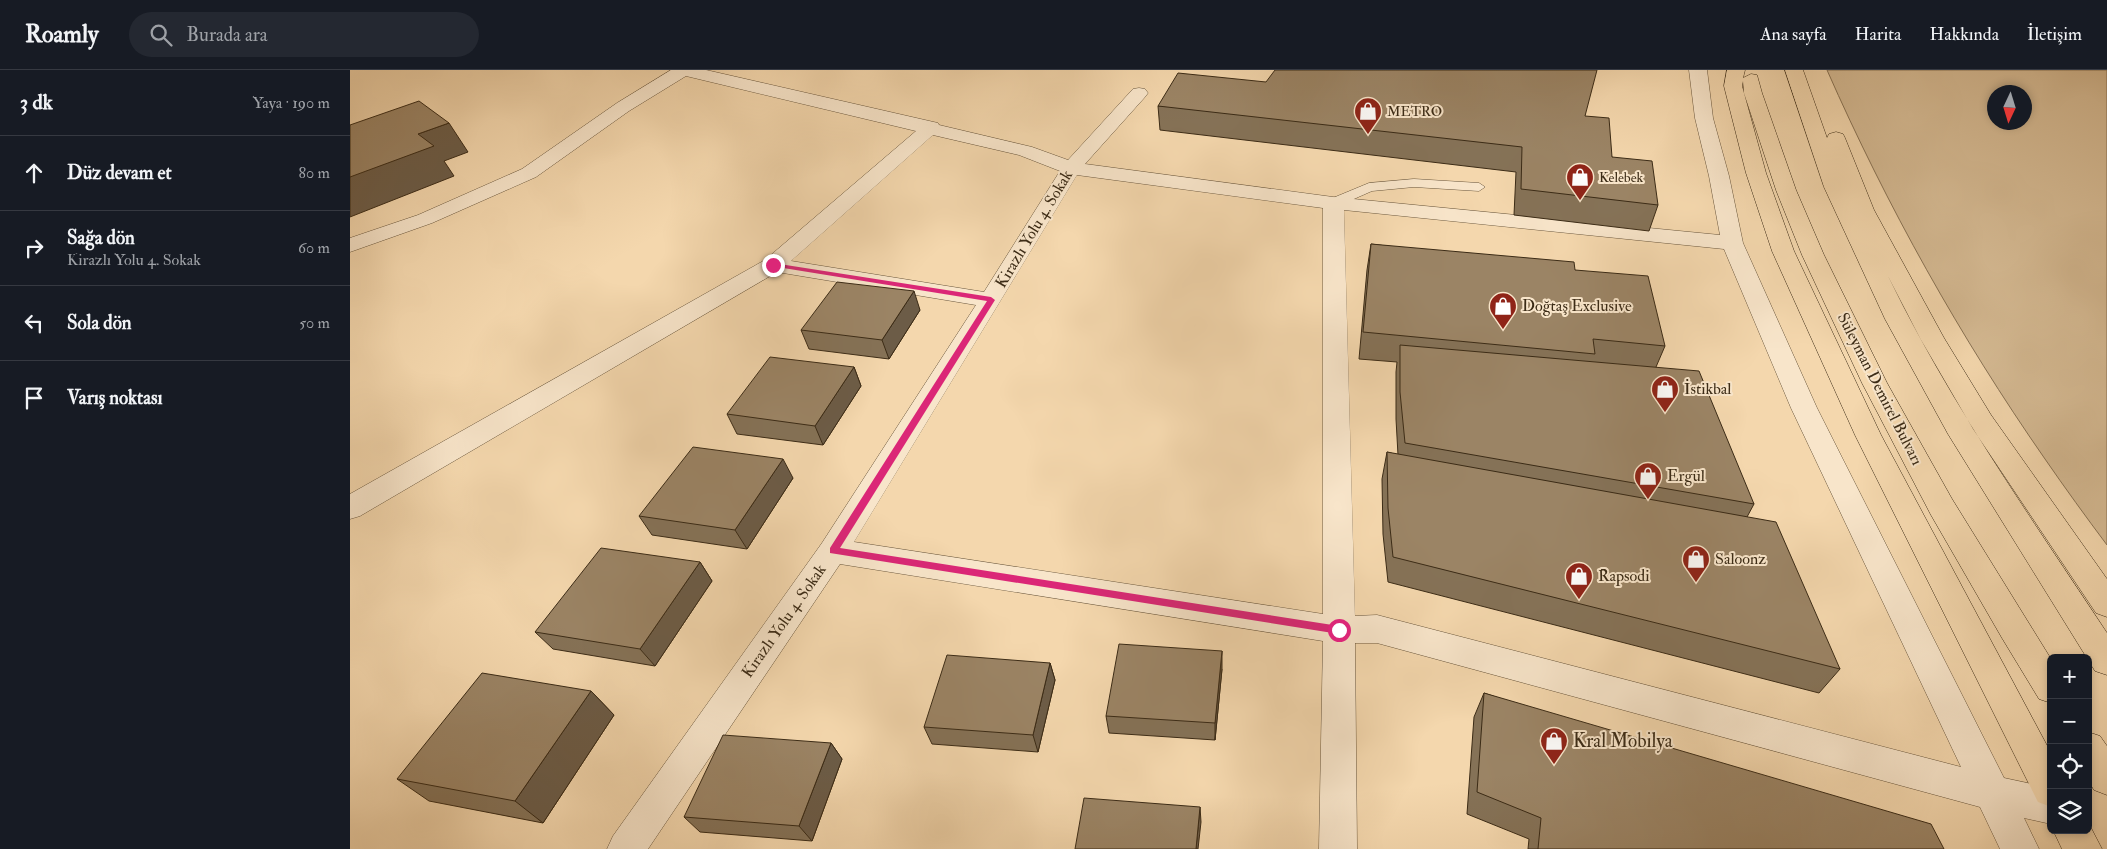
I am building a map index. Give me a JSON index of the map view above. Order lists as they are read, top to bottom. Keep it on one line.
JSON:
{"streets":{"highway":["Süleyman Demirel Bulvarı"],"street":["Kirazlı Yolu 4. Sokak"]},"places":{"shop":["METRO","Kelebek","Doğtaş Exclusive","İstikbal","Ergül","Saloonz","Rapsodi","Kral Mobilya"]},"north":"bottom","page":{"header":"Roamly","search":"Burada ara","nav":["Ana sayfa","Harita","Hakkında","İletişim"],"heading":["3 dk","Yaya · 190 m"],"list":[["Düz devam et","80 m"],["Sağa dön","Kirazlı Yolu 4. Sokak","60 m"],["Sola dön","50 m"],"Varış noktası"],"map_buttons":["+","−"]}}
